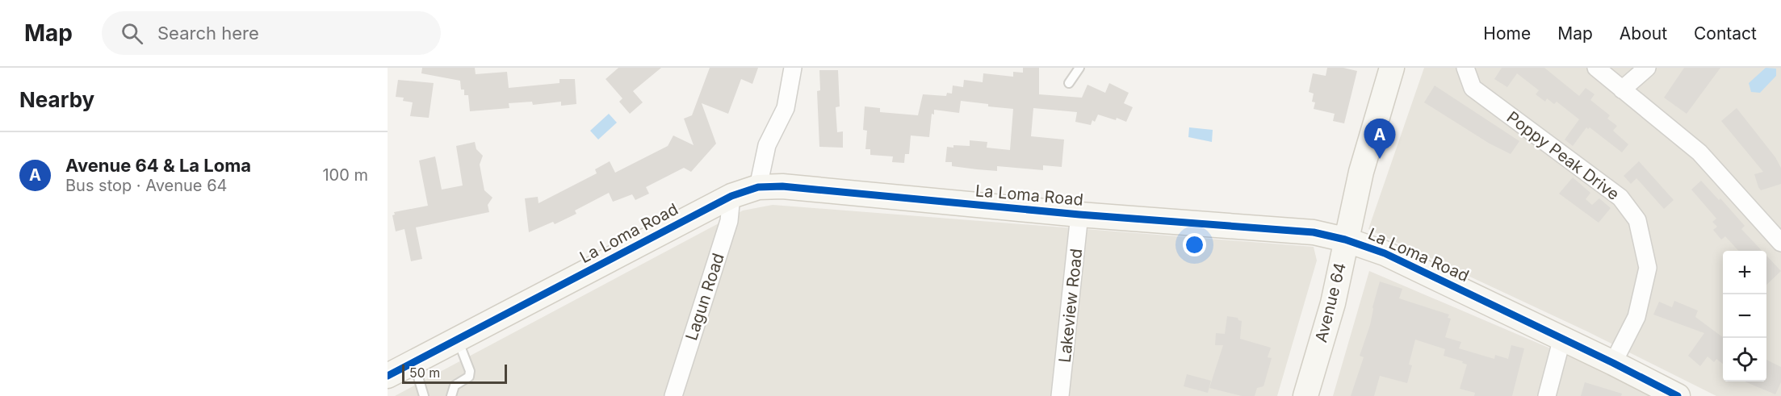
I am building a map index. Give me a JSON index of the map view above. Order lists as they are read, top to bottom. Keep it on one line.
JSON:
{"streets":{"street":["Poppy Peak Drive","La Loma Road","Lagun Road","Avenue 64","Lakeview Road"]},"crossings":[["Poppy Peak Drive","La Loma Road"],["La Loma Road","Lagun Road"],["La Loma Road","Avenue 64"],["La Loma Road","Lakeview Road"]],"scale_bar":"50 m","page":{"header":"Map","search":"Search here","nav":["Home","Map","About","Contact"],"heading":"Nearby","pins":"A","list":[{"mark":"A","name":"Avenue 64 & La Loma","note":"Bus stop · Avenue 64","value":"100 m"}],"map_buttons":["+","−"],"scale":"50 m"}}
